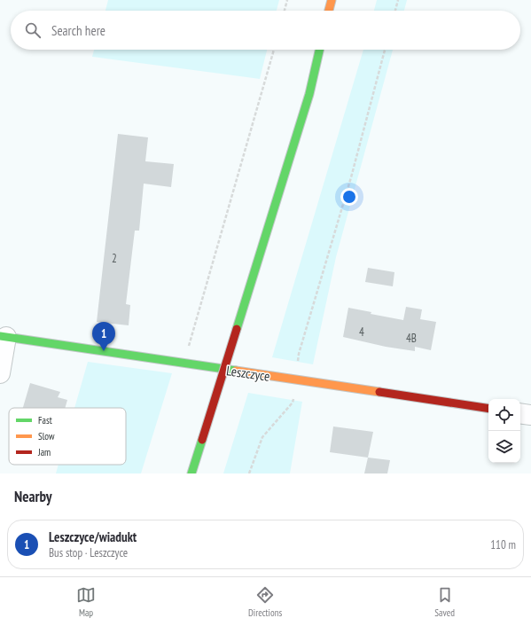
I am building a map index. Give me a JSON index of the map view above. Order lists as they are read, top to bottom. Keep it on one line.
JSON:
{"streets":{"main road":["Leszczyce"]},"house_numbers":["2","4","4B"],"legend":["Fast","Slow","Jam"],"page":{"search":"Search here","pins":"1","heading":"Nearby","list":[{"mark":"1","name":"Leszczyce/wiadukt","note":"Bus stop · Leszczyce","value":"110 m"}],"nav":["Map","Directions","Saved"]}}
